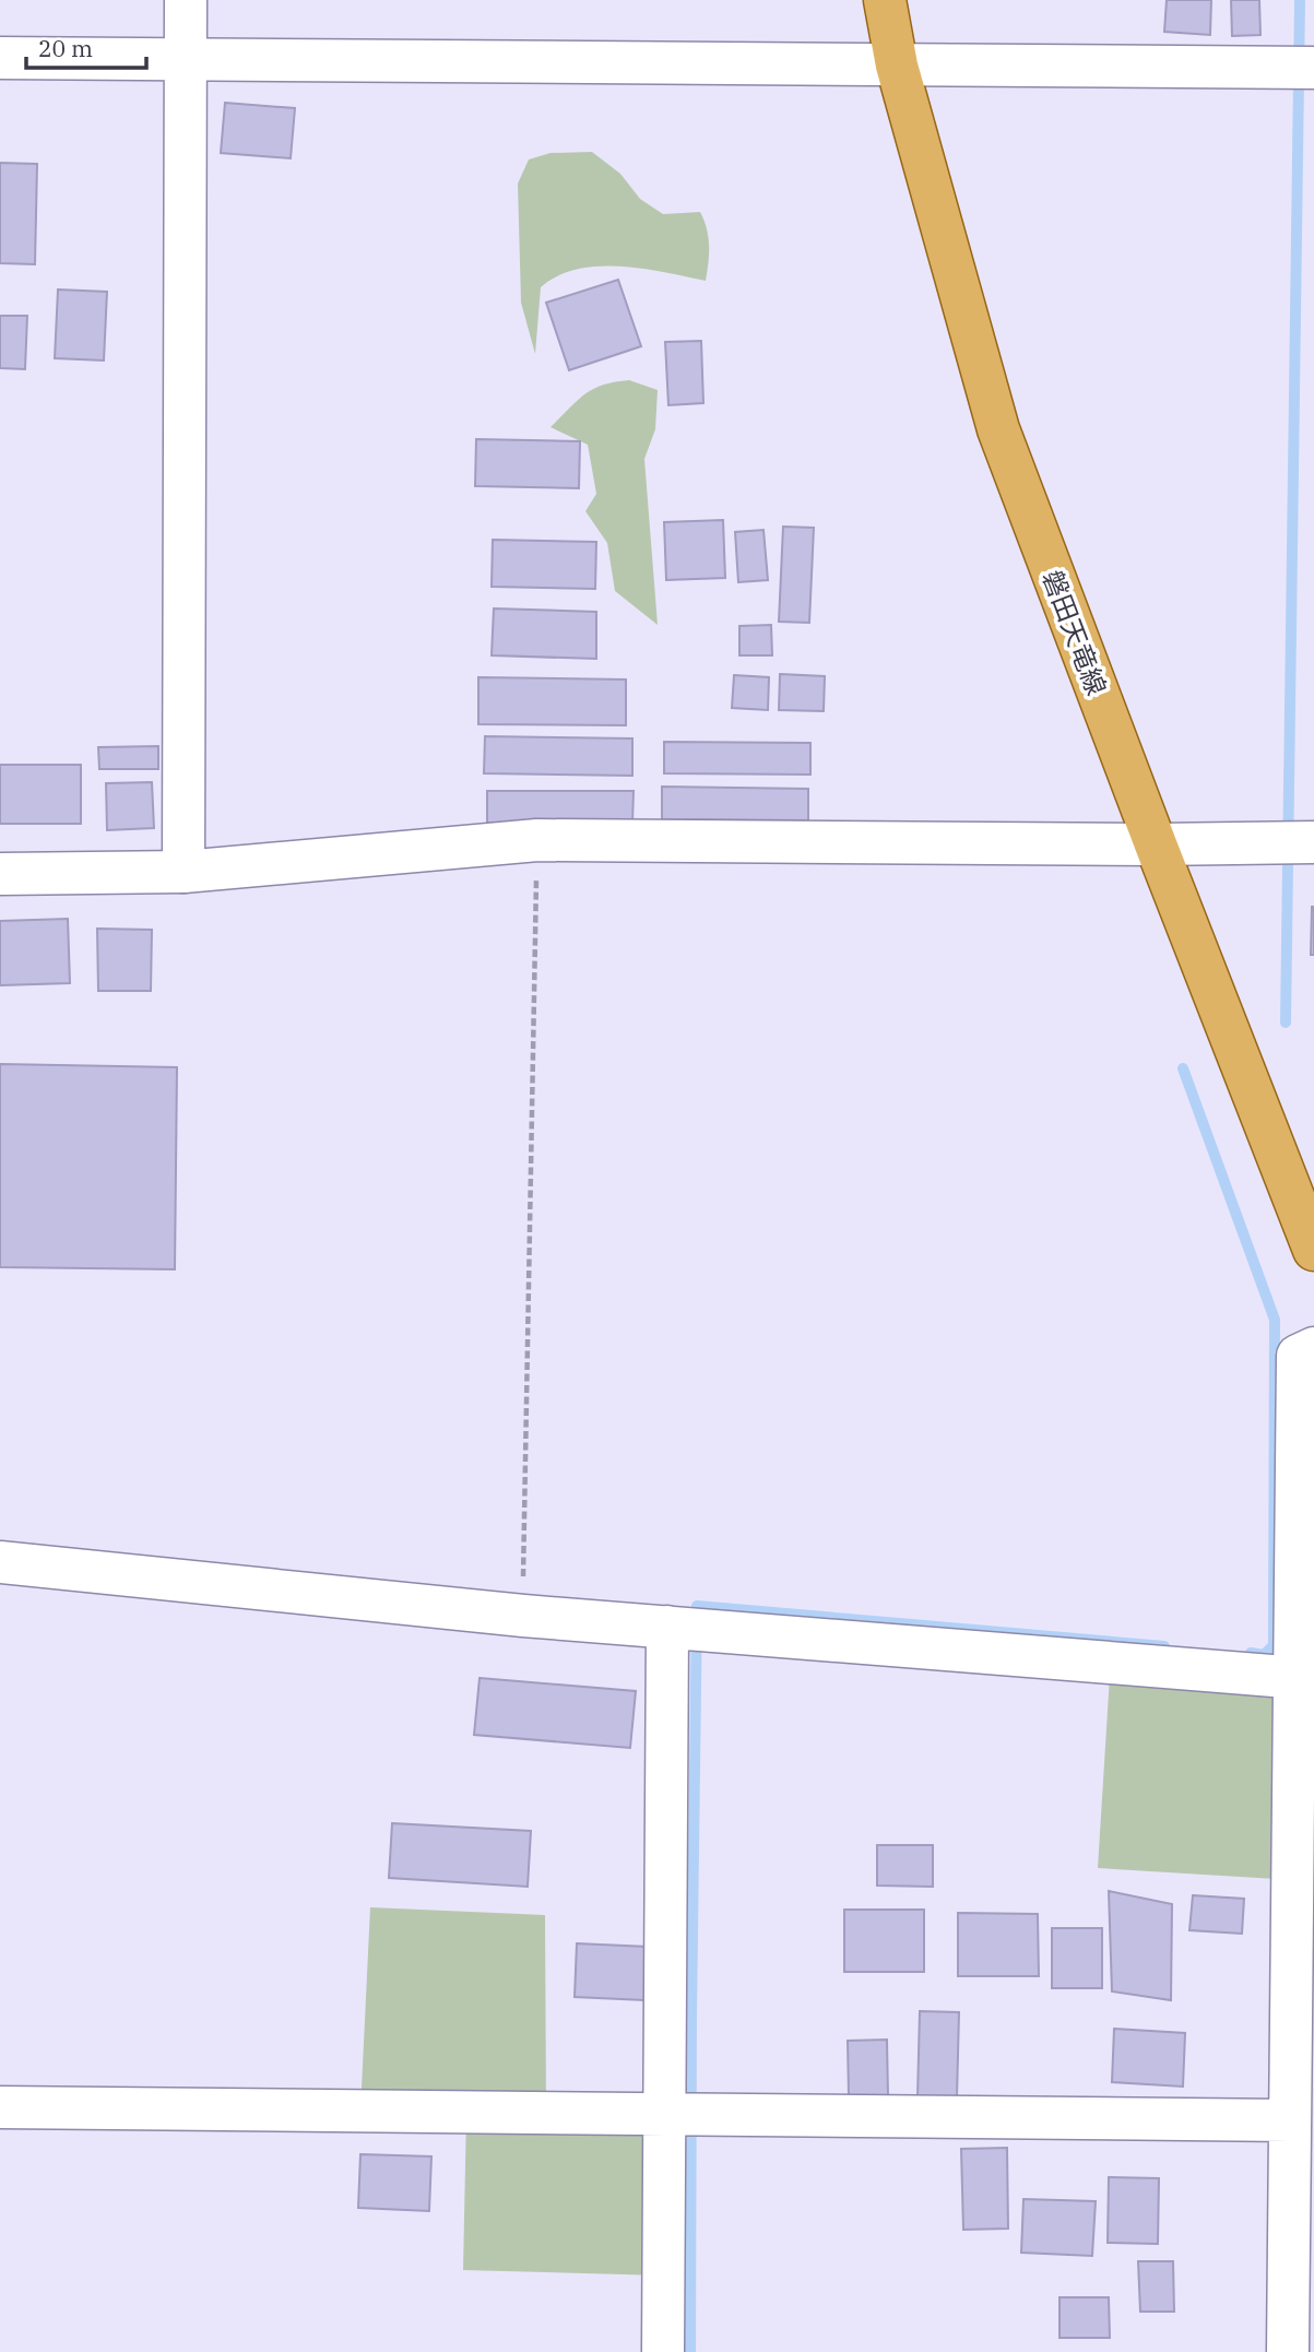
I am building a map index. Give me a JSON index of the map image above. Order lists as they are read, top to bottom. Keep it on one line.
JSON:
{"streets":{"main road":["磐田天竜線"]},"scale_bar":"20 m"}
